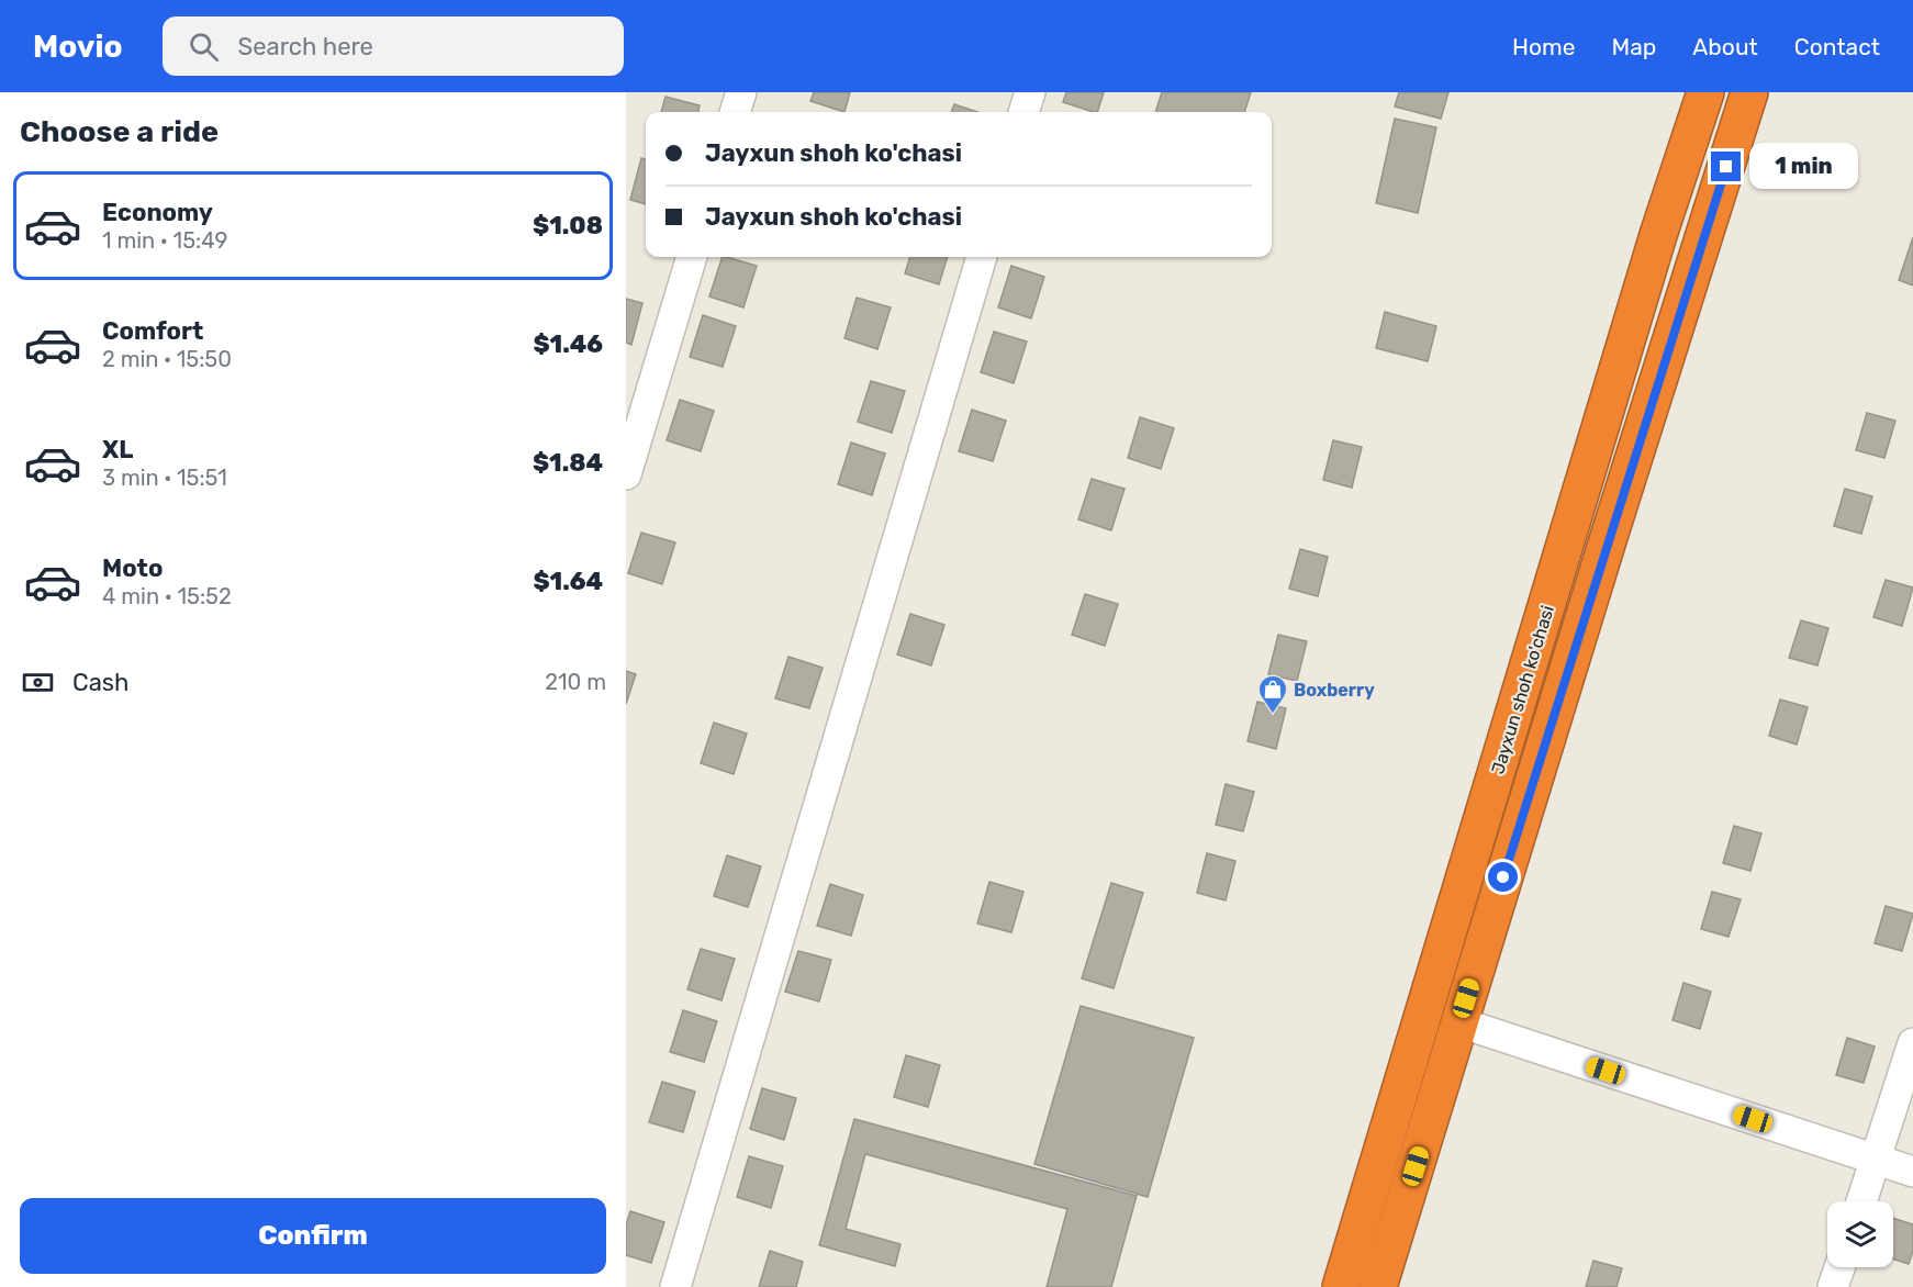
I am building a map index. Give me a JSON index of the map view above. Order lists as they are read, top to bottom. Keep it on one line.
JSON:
{"streets":{"highway":["Jayxun shoh ko'chasi"]},"places":{"shop":["Boxberry"]},"page":{"header":"Movio","search":"Search here","nav":["Home","Map","About","Contact"],"heading":"Choose a ride","banner":["Jayxun shoh ko'chasi","Jayxun shoh ko'chasi"],"bubble":"1 min","list":[{"name":"Economy","note":"1 min · 15:49","value":"$1.08"},{"name":"Comfort","note":"2 min · 15:50","value":"$1.46"},{"name":"XL","note":"3 min · 15:51","value":"$1.84"},{"name":"Moto","note":"4 min · 15:52","value":"$1.64"}],"pay":["Cash","210 m"],"buttons":"Confirm"}}
